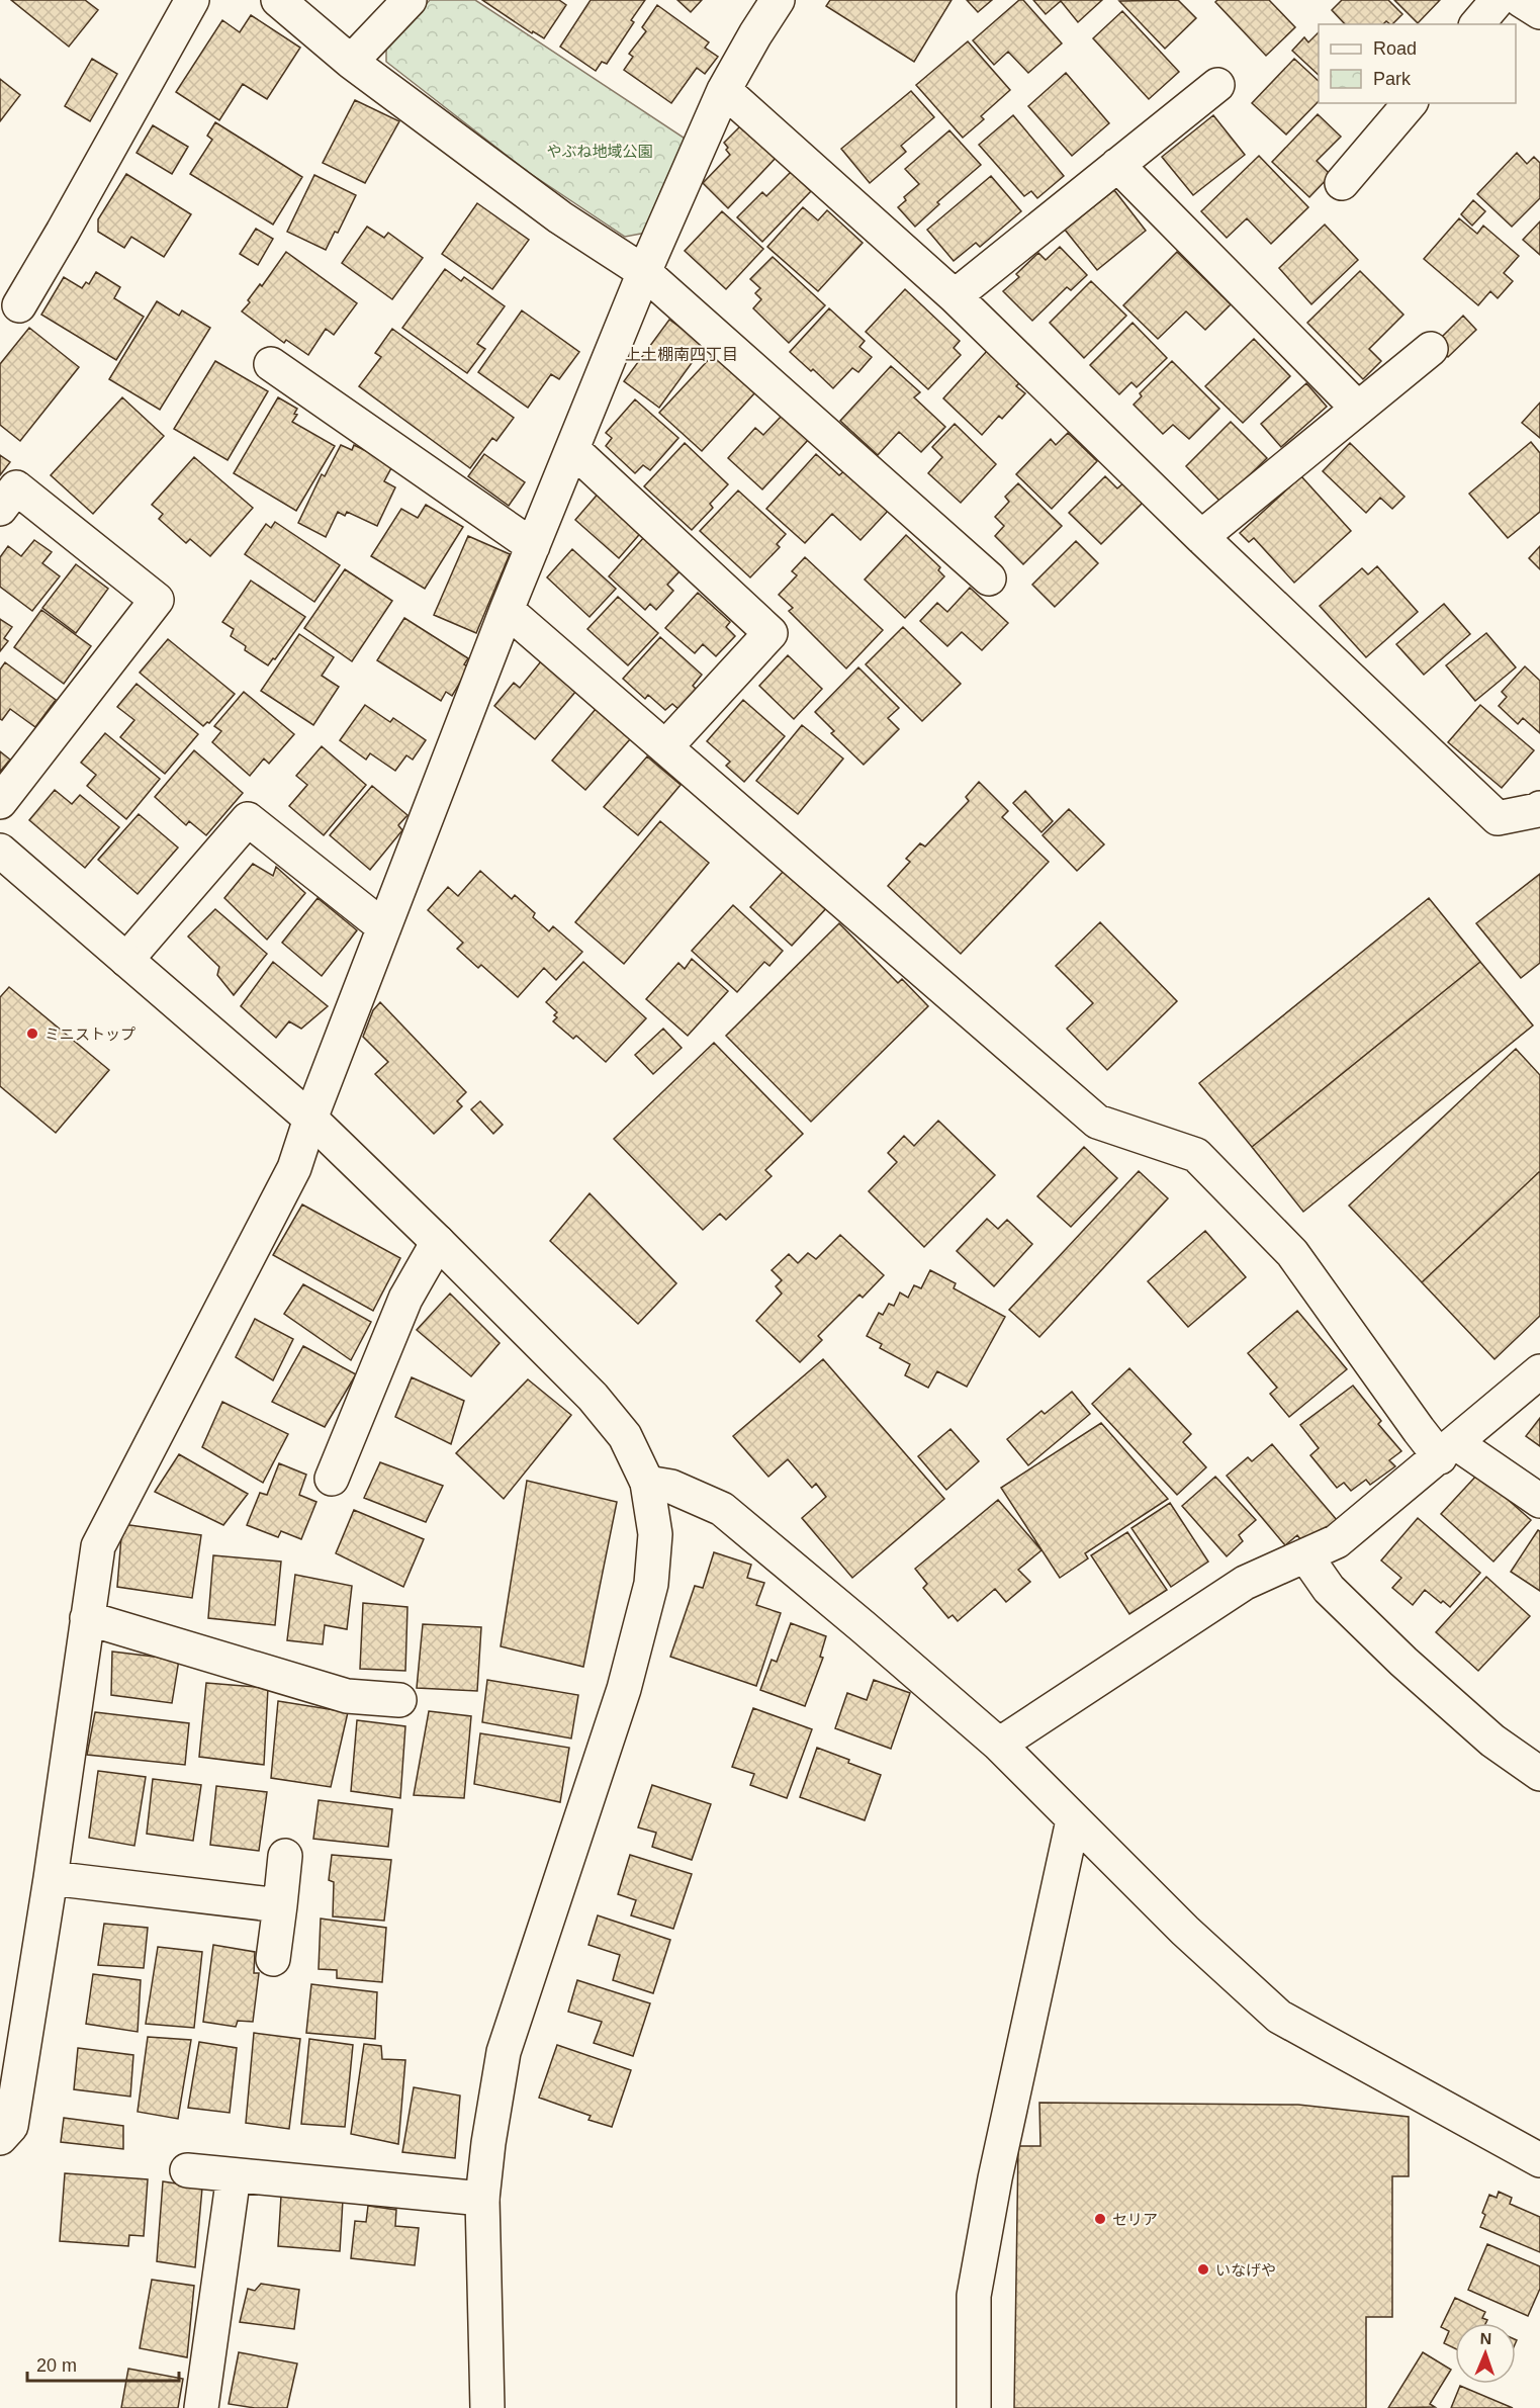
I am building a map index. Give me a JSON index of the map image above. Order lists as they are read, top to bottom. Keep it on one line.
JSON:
{"districts":["上土棚南四丁目"],"parks":["やぶね地域公園"],"places":["ミニストップ","セリア","いなげや"],"legend":["Road","Park"],"scale_bar":"20 m","north":"top"}
